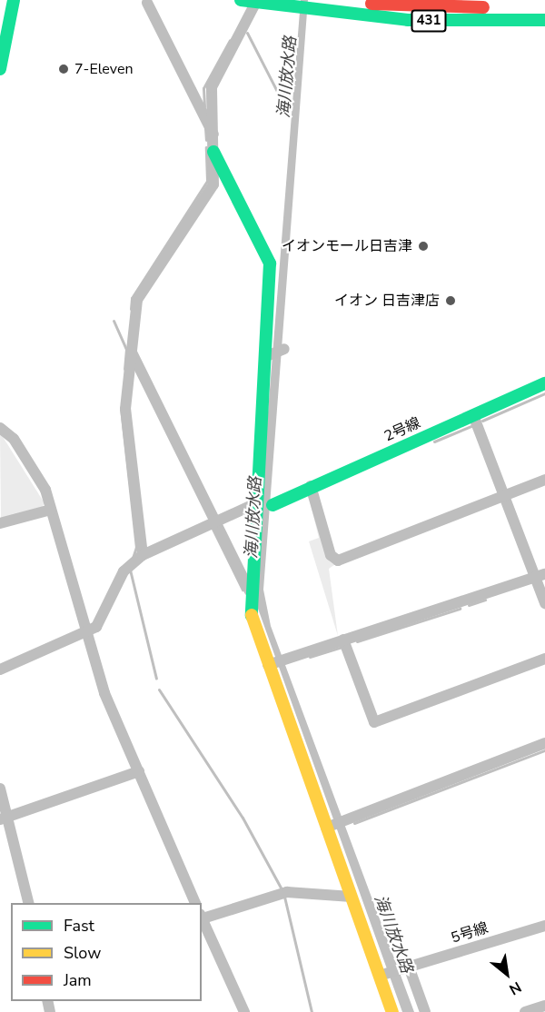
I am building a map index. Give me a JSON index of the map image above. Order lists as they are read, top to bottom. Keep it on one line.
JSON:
{"streets":{"main road":["431","2号線"],"street":["5号線"]},"water":["海川放水路"],"places":["7-Eleven","イオンモール日吉津","イオン 日吉津店"],"legend":["Fast","Slow","Jam"],"north":"bottom right"}
